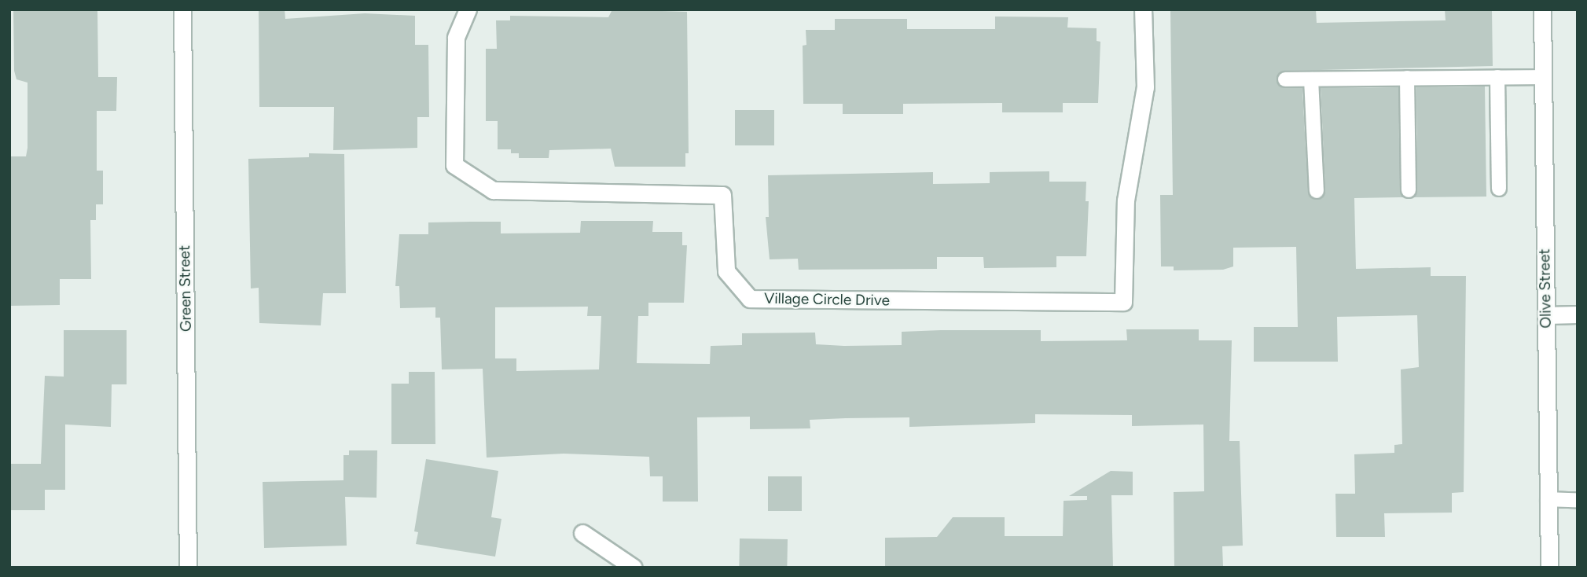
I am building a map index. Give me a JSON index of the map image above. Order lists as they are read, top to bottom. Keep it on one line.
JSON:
{"streets":{"street":["Green Street","Olive Street","Village Circle Drive"]}}
